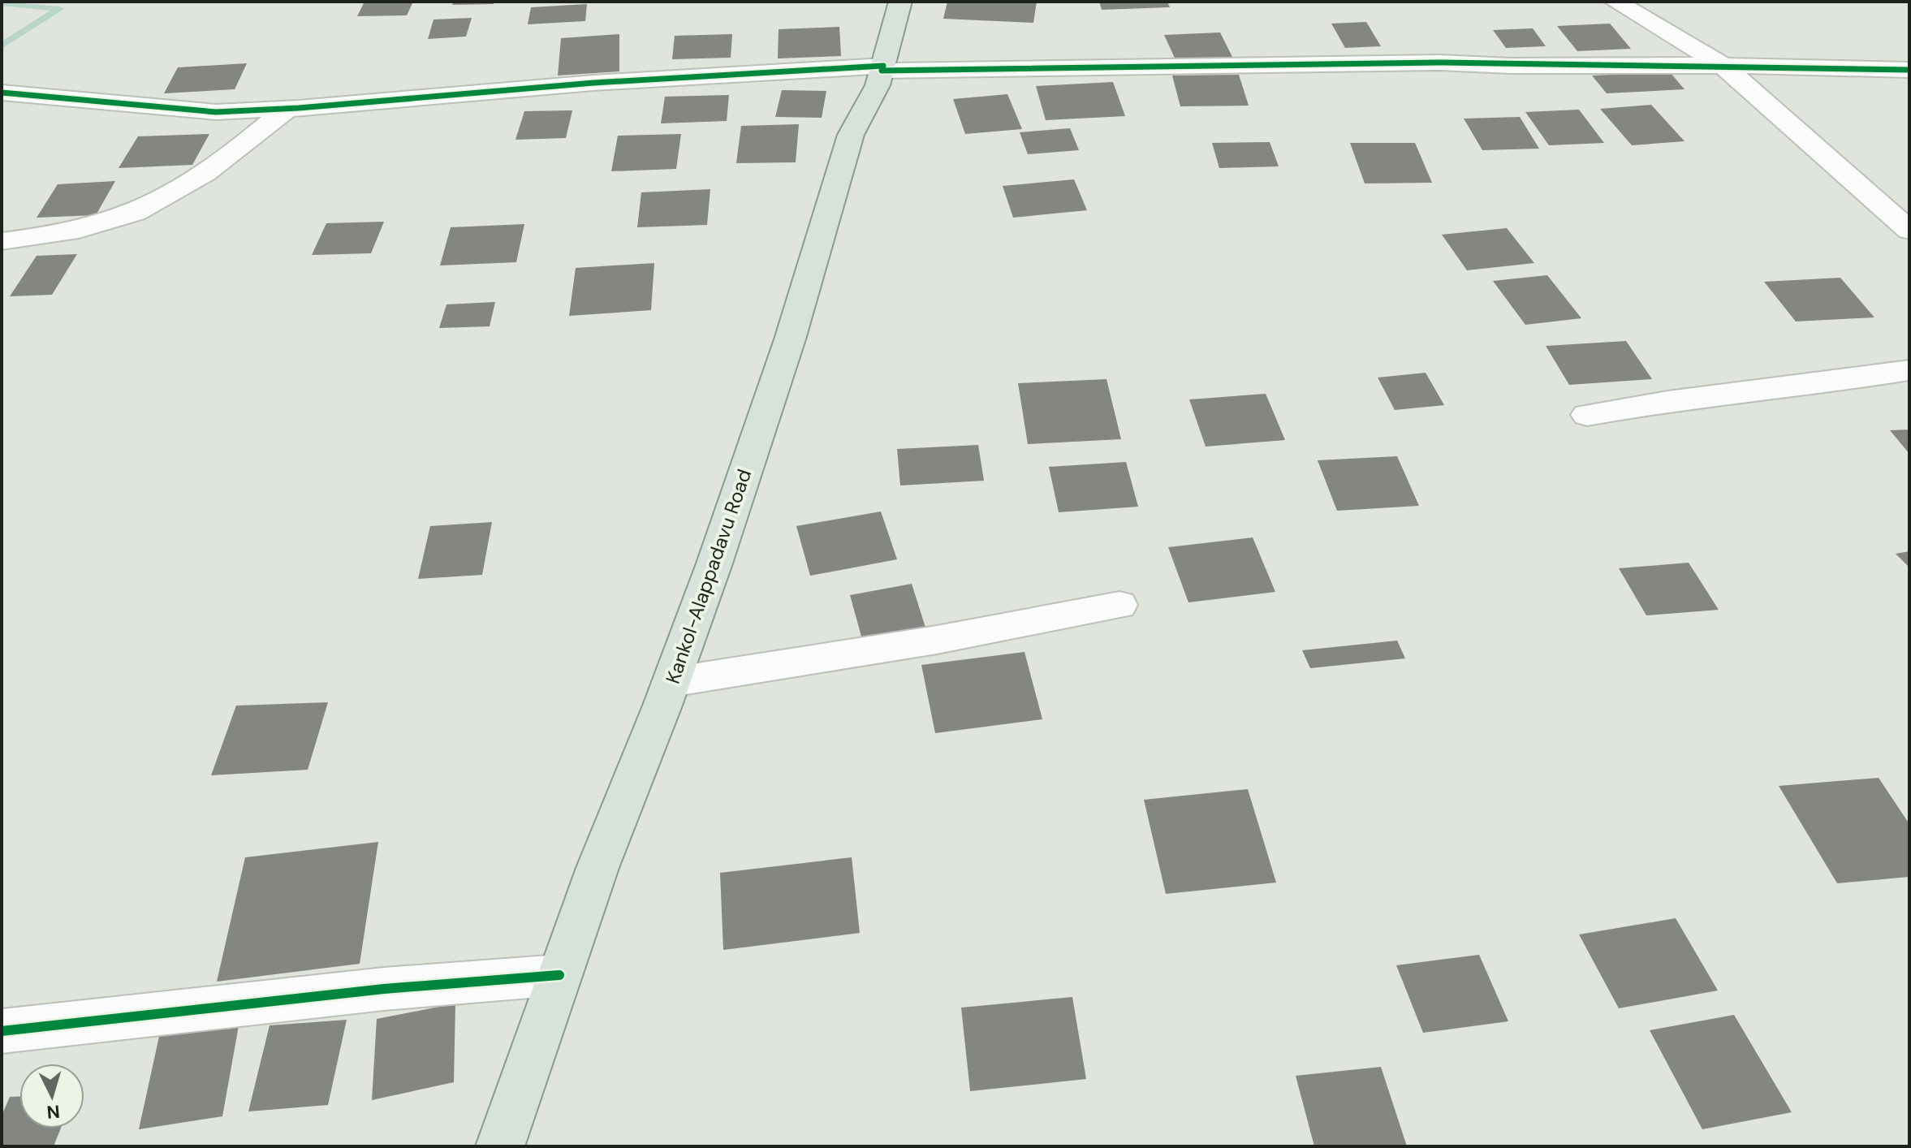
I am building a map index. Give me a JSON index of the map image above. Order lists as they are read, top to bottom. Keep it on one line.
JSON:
{"streets":{"main road":["Kankol-Alappadavu Road"]},"north":"bottom"}
